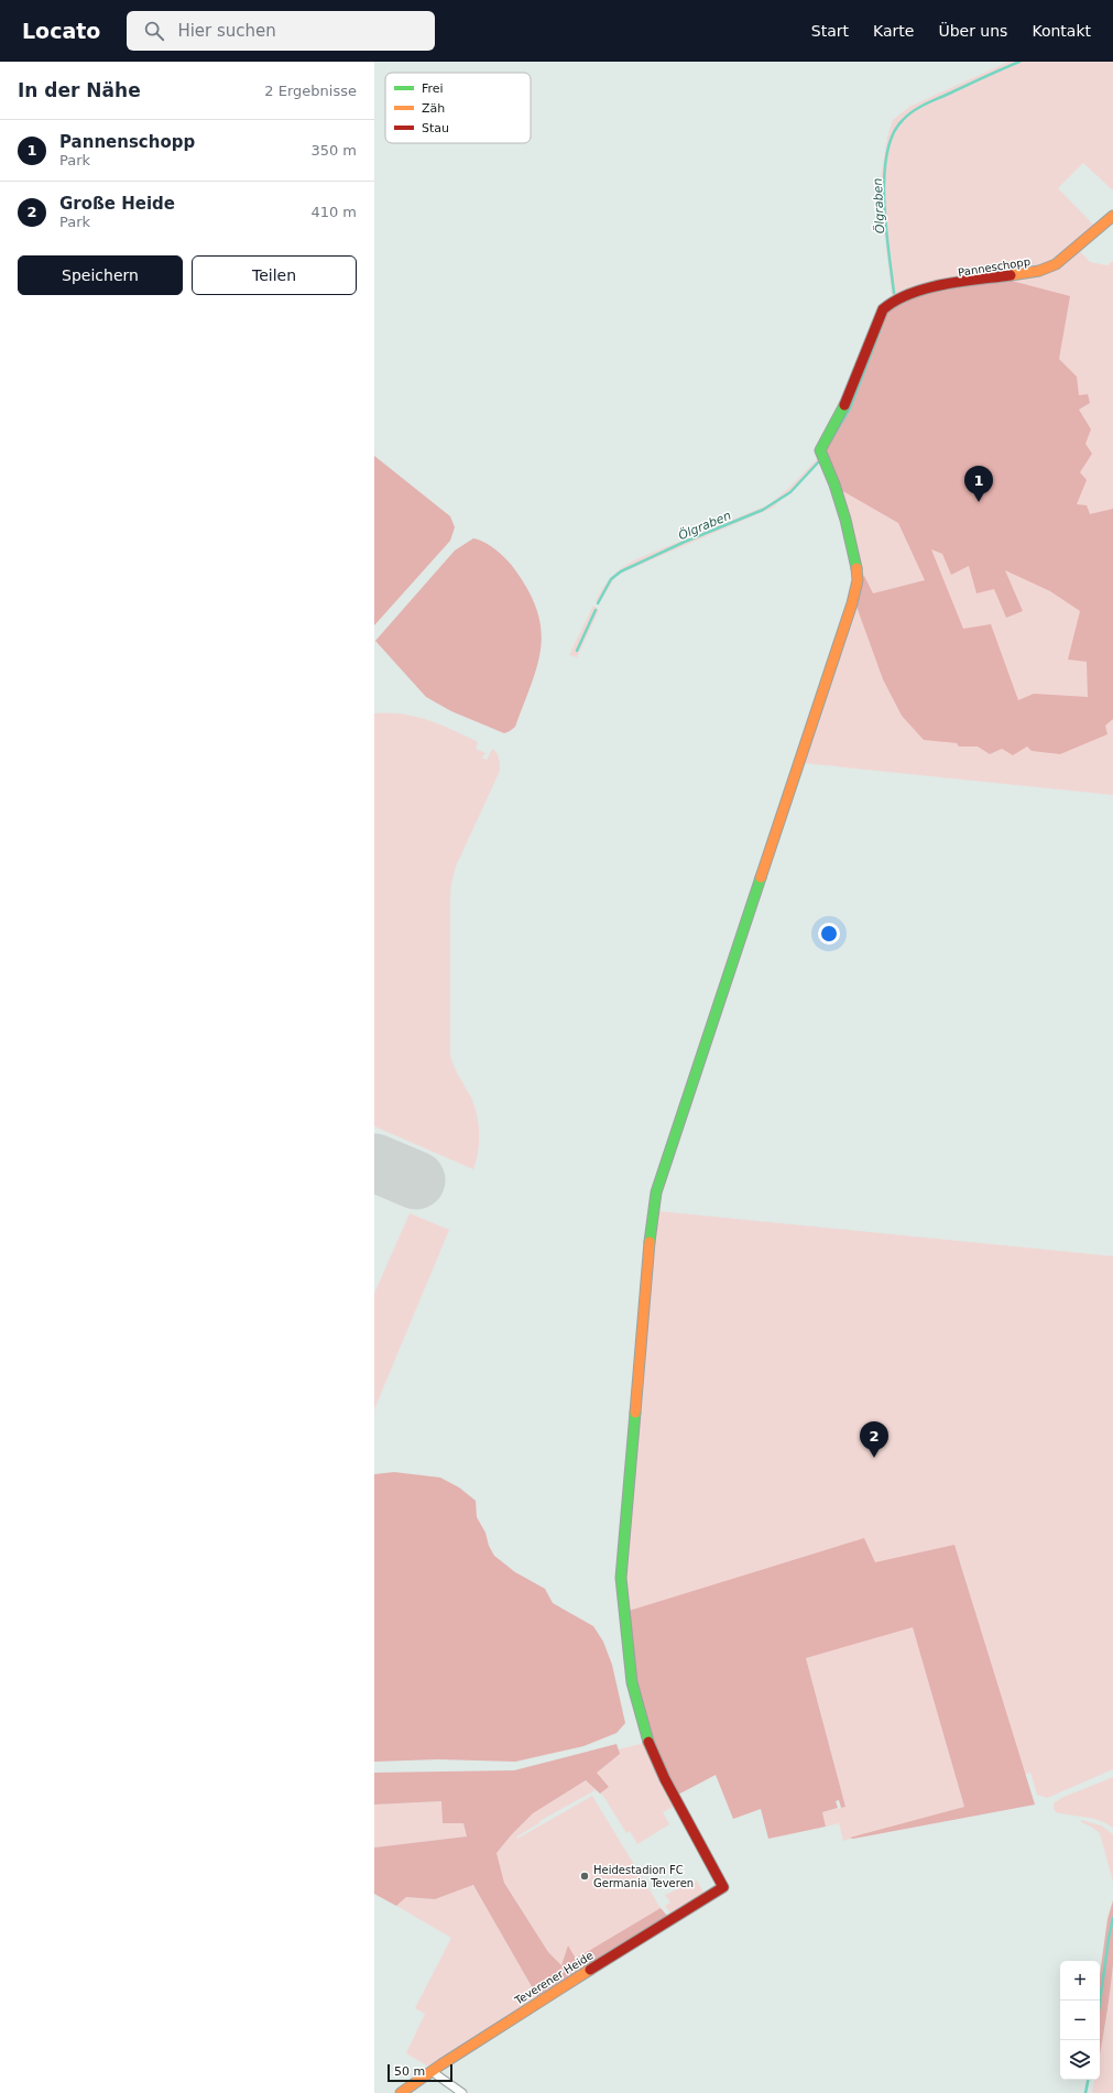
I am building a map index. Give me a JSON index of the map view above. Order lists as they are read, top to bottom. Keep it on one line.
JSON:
{"streets":{"street":["Panneschopp","Teverener Heide"]},"crossings":[["Panneschopp","Teverener Heide"]],"water":["Ölgraben"],"places":["Heidestadion FC Germania Teveren"],"legend":["Frei","Zäh","Stau"],"scale_bar":"50 m","page":{"header":"Locato","search":"Hier suchen","nav":["Start","Karte","Über uns","Kontakt"],"heading":["In der Nähe","2 Ergebnisse"],"list":[{"mark":"1","name":"Pannenschopp","note":"Park","value":"350 m"},{"mark":"2","name":"Große Heide","note":"Park","value":"410 m"}],"buttons":["Speichern","Teilen"],"pins":["1","2"],"map_buttons":["+","−"],"scale":"50 m"}}
